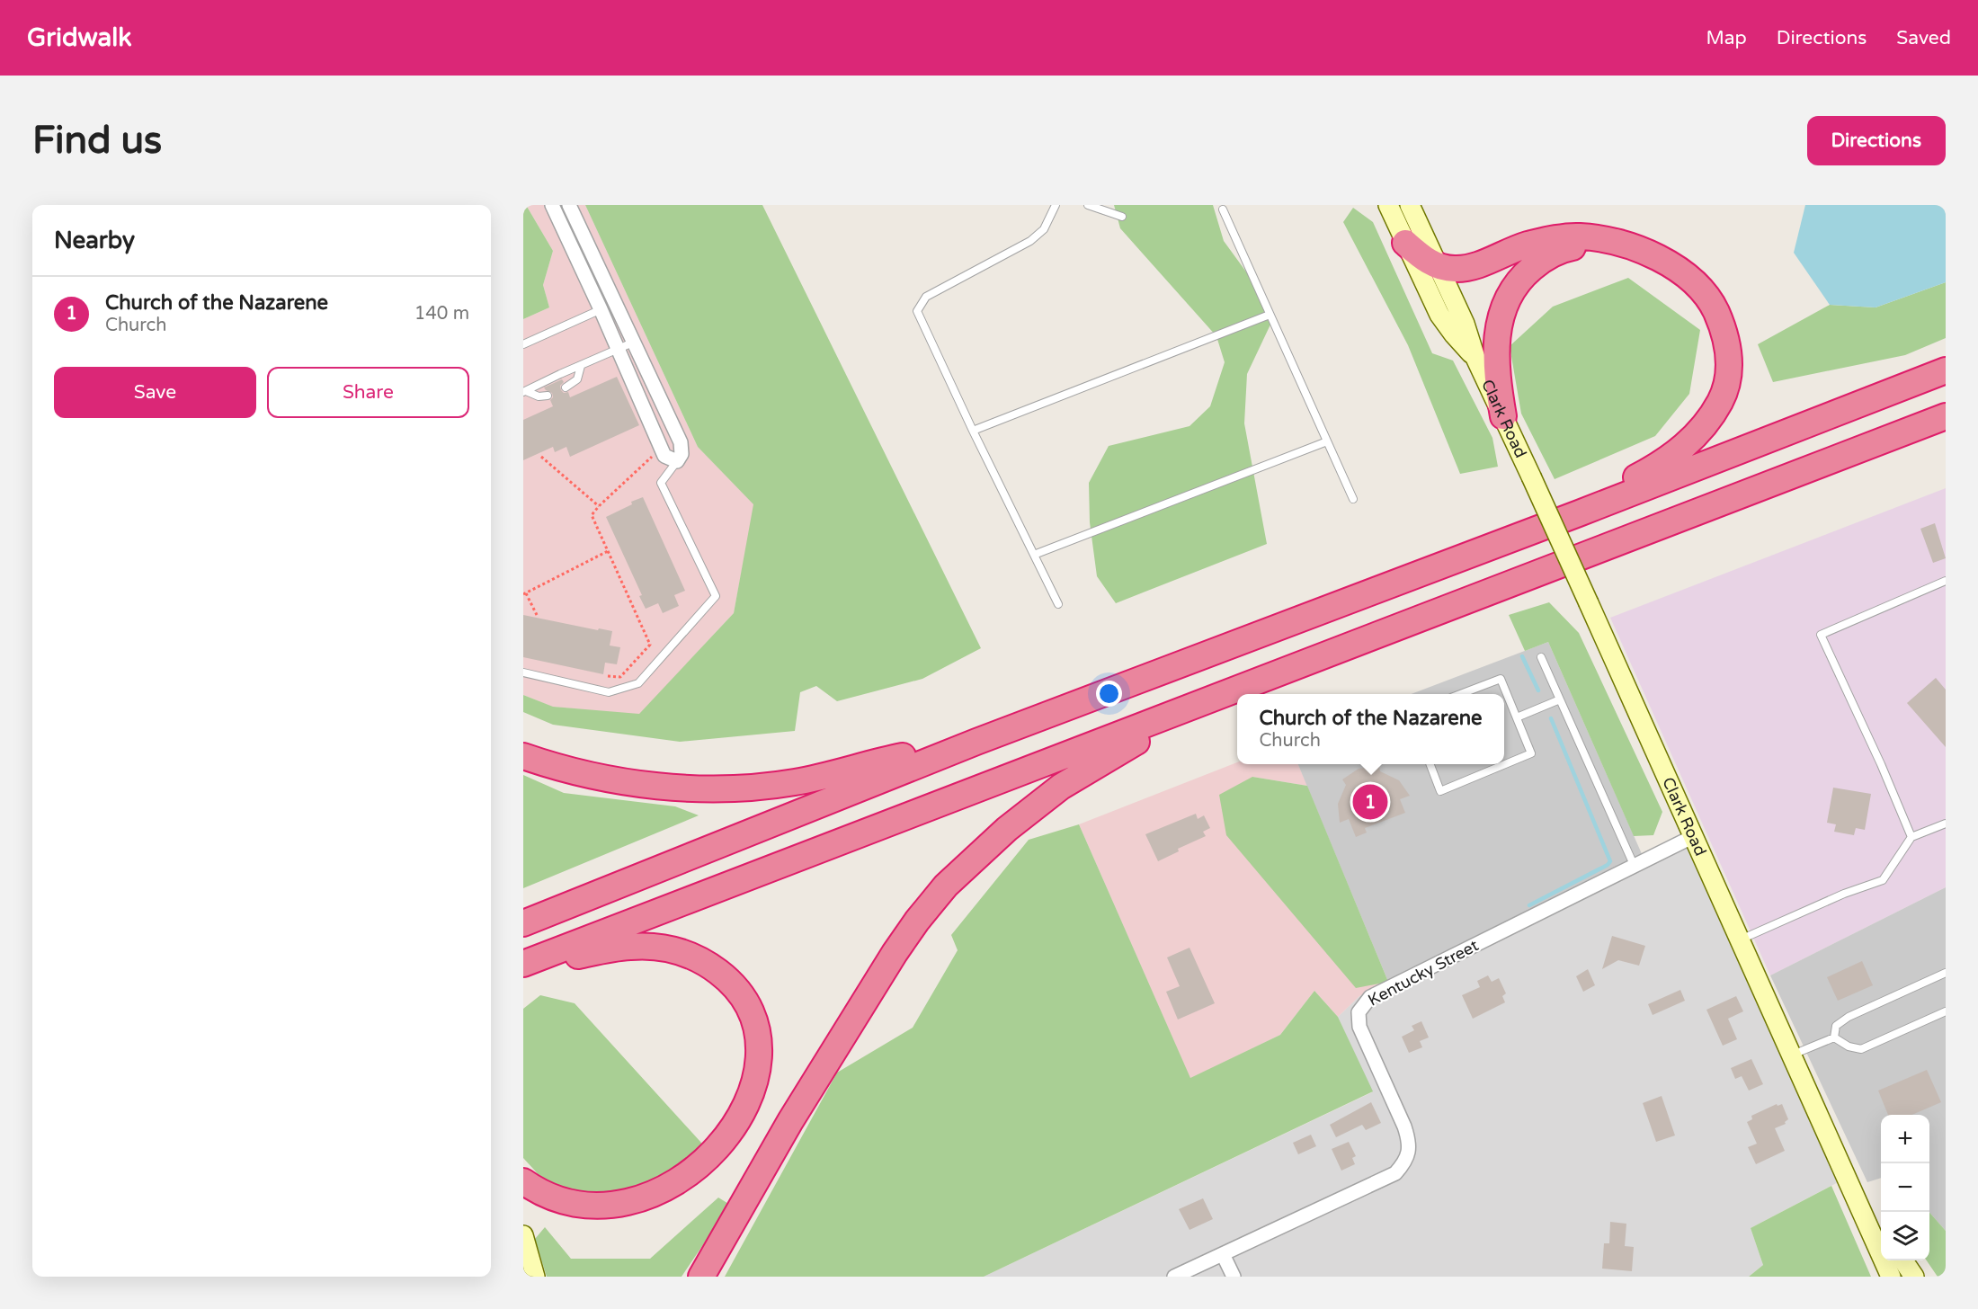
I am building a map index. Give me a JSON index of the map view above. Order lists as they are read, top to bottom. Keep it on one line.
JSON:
{"streets":{"street":["Clark Road","Kentucky Street"]},"crossings":[["Clark Road","Kentucky Street"]],"page":{"header":"Gridwalk","nav":["Map","Directions","Saved"],"buttons":["Directions",["Save","Share"]],"title":"Find us","heading":"Nearby","list":[{"mark":"1","name":"Church of the Nazarene","note":"Church","value":"140 m"}],"popup":["Church of the Nazarene","Church"],"pins":"1","map_buttons":["+","−"]}}
